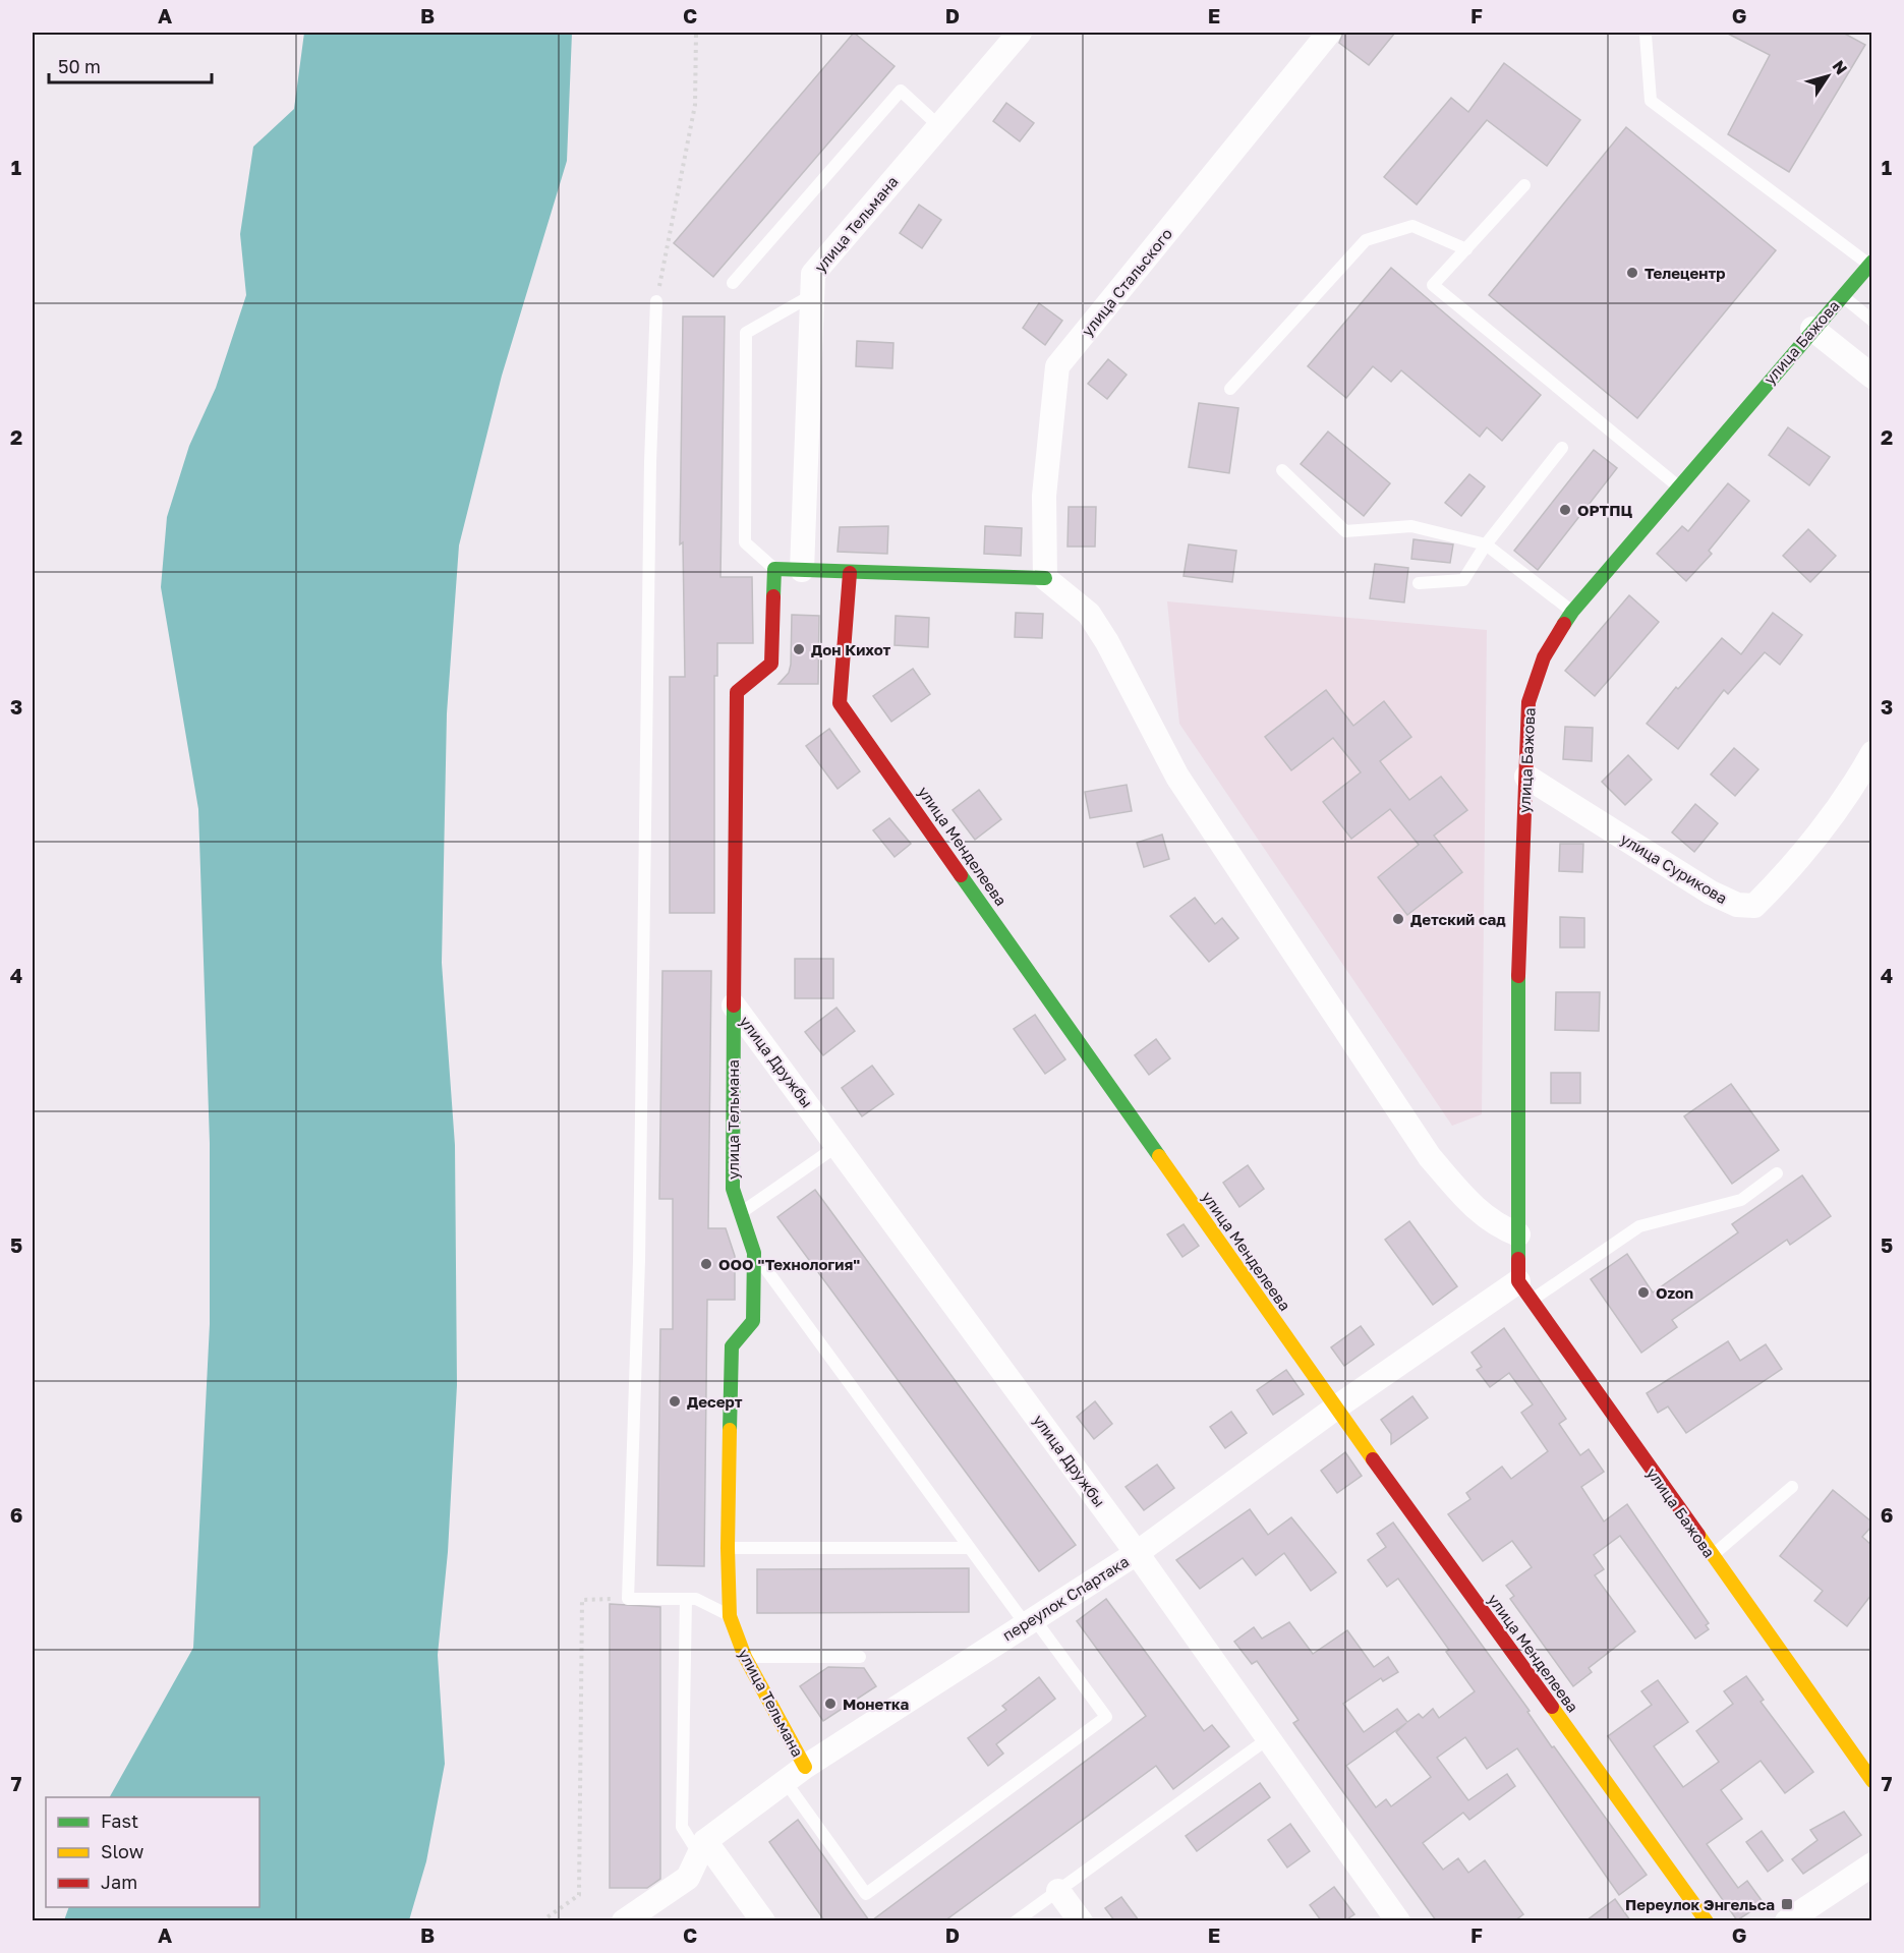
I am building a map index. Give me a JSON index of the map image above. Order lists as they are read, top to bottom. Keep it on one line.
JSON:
{"streets":{"street":["улица Тельмана","улица Стальского","улица Бажова","улица Менделеева","улица Сурикова","улица Дружбы","переулок Спартака"]},"crossings":[["улица Тельмана","улица Дружбы"],["улица Тельмана","переулок Спартака"],["улица Бажова","улица Сурикова"],["улица Бажова","переулок Спартака"],["улица Менделеева","переулок Спартака"],["улица Дружбы","переулок Спартака"]],"places":{"other":["Телецентр","ОРТПЦ","Дон Кихот","Детский сад","ООО \"Технология\"","Ozon","Десерт","Монетка"],"transit":["Переулок Энгельса"]},"legend":["Fast","Slow","Jam"],"scale_bar":"50 m","north":"top right","grid":{"columns":["A","B","C","D","E","F","G"],"rows":["1","2","3","4","5","6","7"]}}
